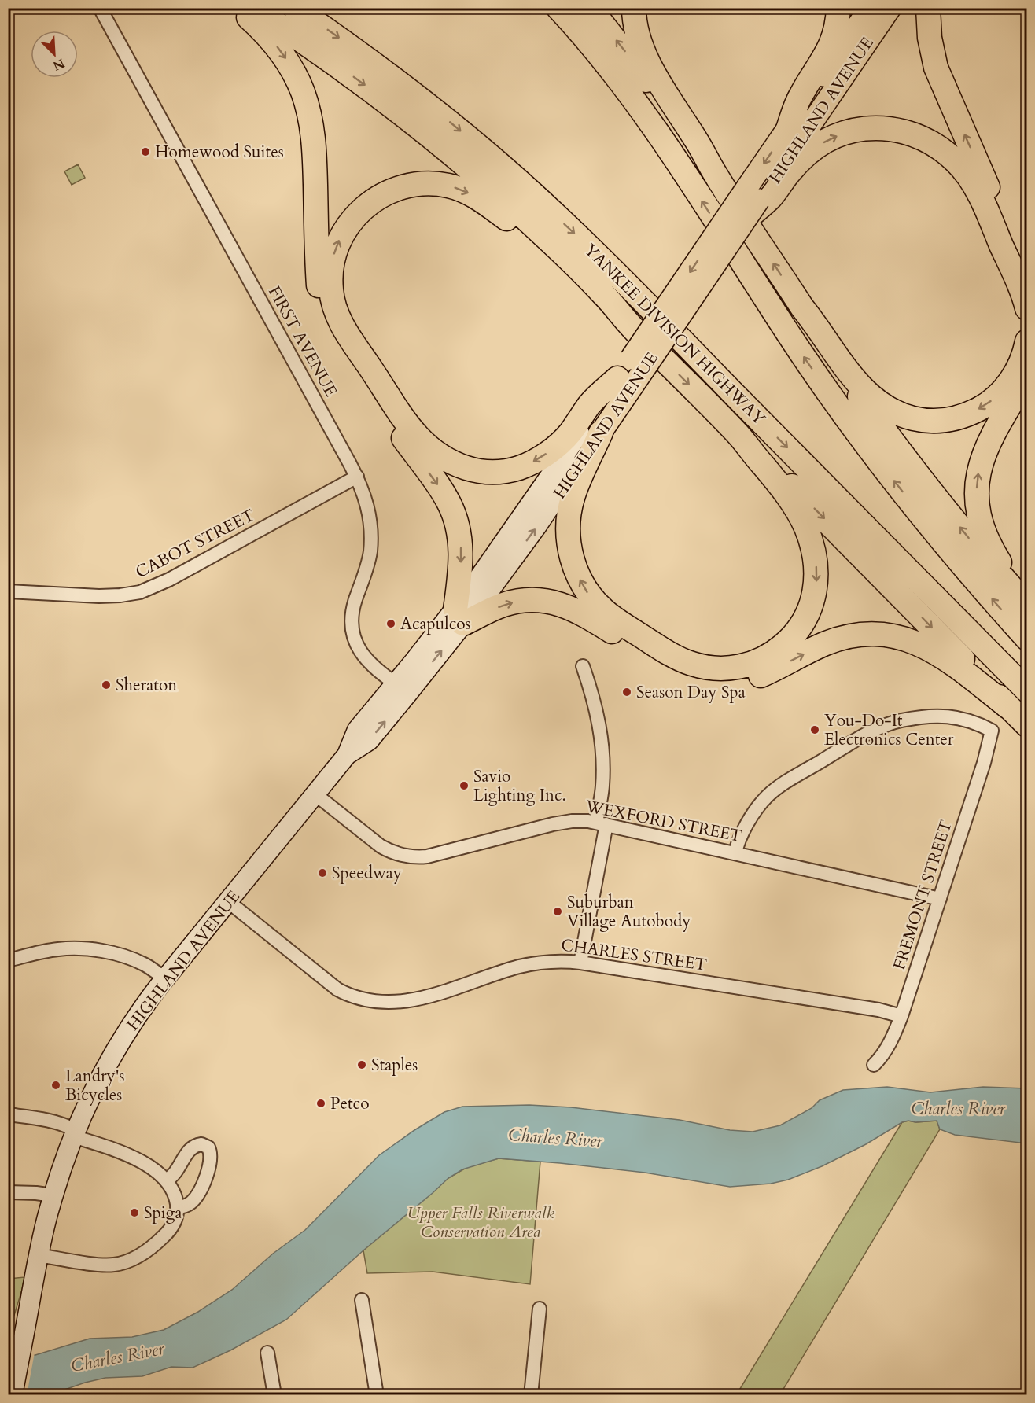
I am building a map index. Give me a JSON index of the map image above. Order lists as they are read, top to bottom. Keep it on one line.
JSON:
{"streets":{"highway":["YANKEE DIVISION HIGHWAY"],"main road":["HIGHLAND AVENUE"],"street":["FIRST AVENUE","CABOT STREET","WEXFORD STREET","FREMONT STREET","CHARLES STREET"]},"crossings":[["HIGHLAND AVENUE","FIRST AVENUE"],["HIGHLAND AVENUE","WEXFORD STREET"],["HIGHLAND AVENUE","CHARLES STREET"],["FIRST AVENUE","CABOT STREET"],["WEXFORD STREET","FREMONT STREET"],["FREMONT STREET","CHARLES STREET"]],"water":["Charles River"],"parks":["Upper Falls Riverwalk Conservation Area"],"places":["Homewood Suites","Acapulcos","Sheraton","Season Day Spa","You-Do-It Electronics Center","Savio Lighting Inc.","Speedway","Suburban Village Autobody","Staples","Landry's Bicycles","Petco","Spiga"],"north":"bottom right"}
